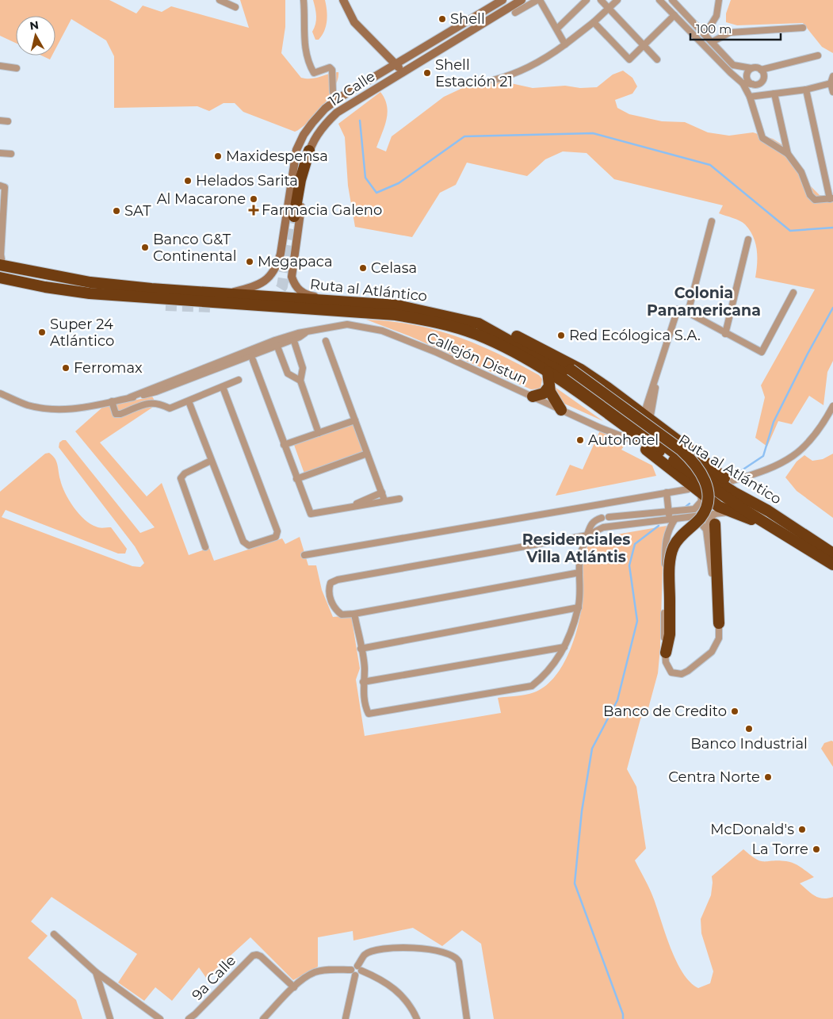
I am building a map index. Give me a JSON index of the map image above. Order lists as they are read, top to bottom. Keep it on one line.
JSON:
{"streets":{"highway":["Ruta al Atlántico"],"main road":["12 Calle"],"street":["Callejón Distun","9a Calle"]},"crossings":[["12 Calle","Ruta al Atlántico"]],"districts":["Colonia Panamericana","Residenciales Villa Atlántis"],"places":{"other":["Shell","Shell Estación 21","Maxidespensa","Helados Sarita","Al Macarone","SAT","Banco G&T Continental","Megapaca","Celasa","Super 24 Atlántico","Red Ecólogica S.A.","Ferromax","Autohotel","Banco de Credito","Banco Industrial","Centra Norte","McDonald's","La Torre"],"health":["Farmacia Galeno"]},"scale_bar":"100 m","north":"top"}
